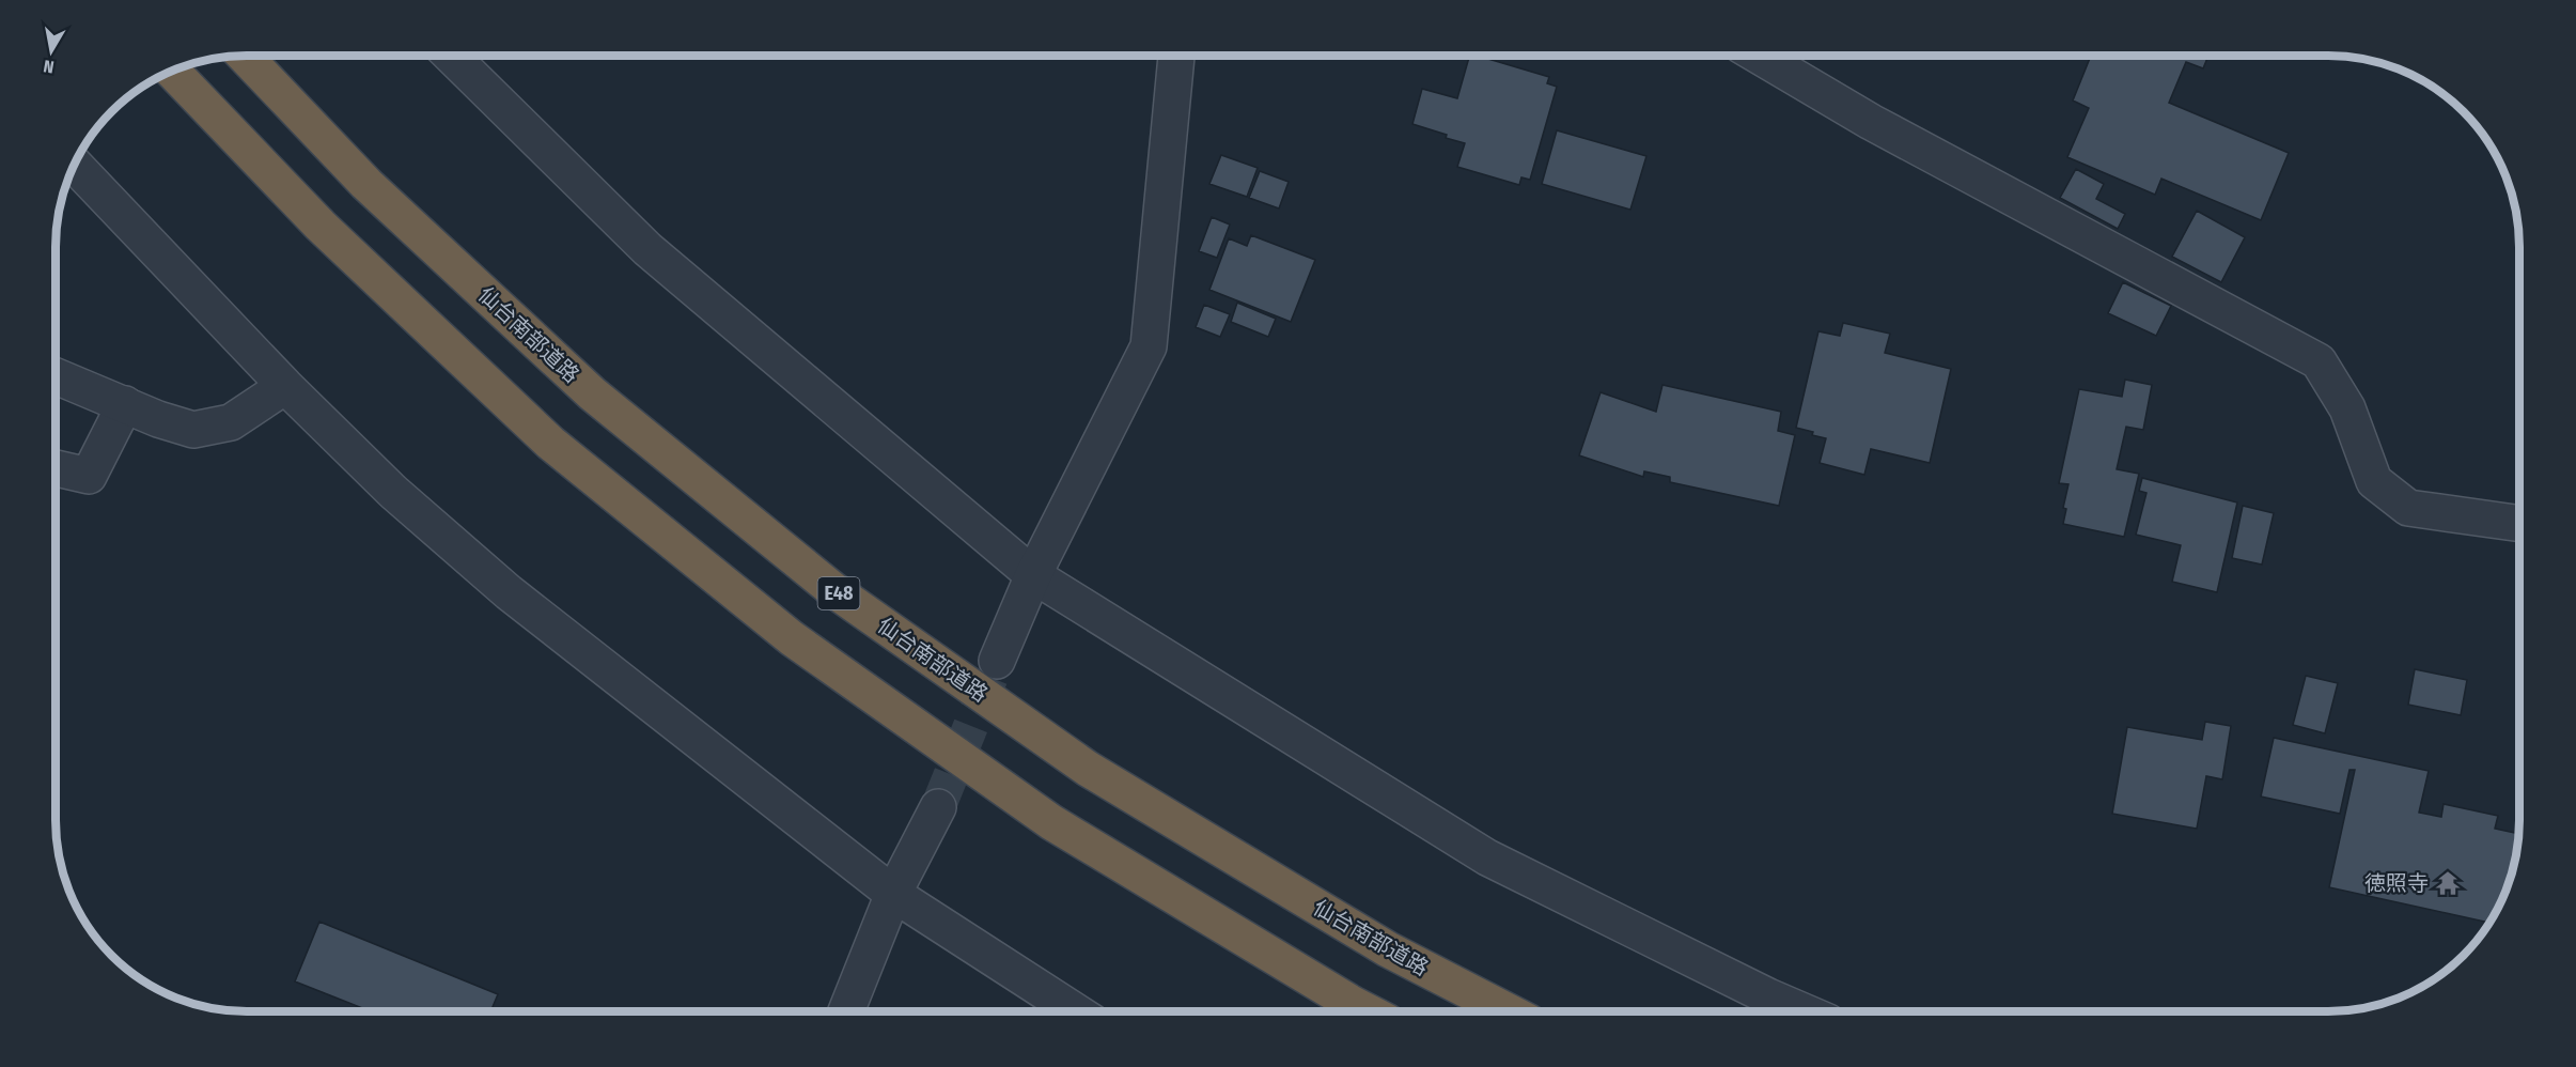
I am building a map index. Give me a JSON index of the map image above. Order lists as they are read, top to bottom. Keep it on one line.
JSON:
{"streets":{"highway":["仙台南部道路","E48"]},"places":{"temple":["徳照寺"]},"north":"bottom"}
